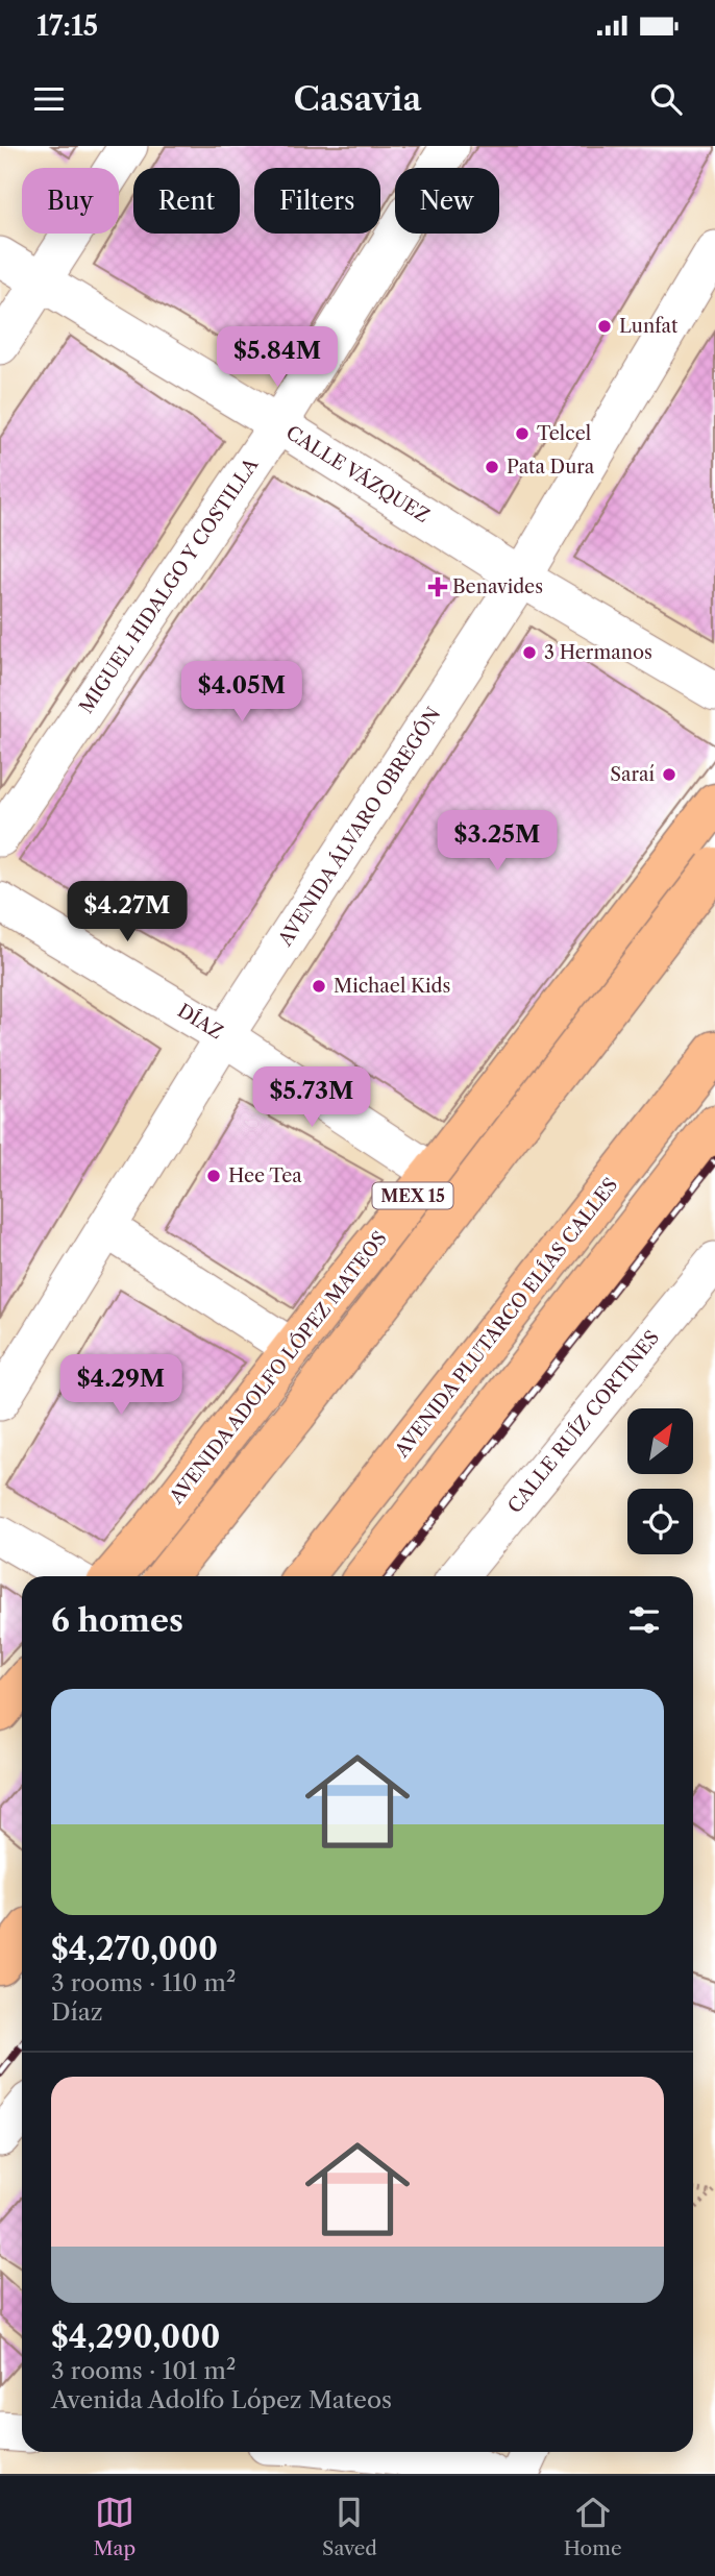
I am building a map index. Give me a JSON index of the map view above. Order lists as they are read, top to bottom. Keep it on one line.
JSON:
{"streets":{"highway":["MEX 15","AVENIDA PLUTARCO ELÍAS CALLES","AVENIDA ADOLFO LÓPEZ MATEOS"],"street":["CALLE VÁZQUEZ","MIGUEL HIDALGO Y COSTILLA","AVENIDA ÁLVARO OBREGÓN","DÍAZ","CALLE RUÍZ CORTINES"]},"crossings":[["CALLE VÁZQUEZ","MIGUEL HIDALGO Y COSTILLA"],["CALLE VÁZQUEZ","AVENIDA ÁLVARO OBREGÓN"],["AVENIDA ÁLVARO OBREGÓN","DÍAZ"],["DÍAZ","AVENIDA ADOLFO LÓPEZ MATEOS"]],"places":{"other":["Lunfat","Telcel","Pata Dura","3 Hermanos","Saraí","Michael Kids","Hee Tea"],"health":["Benavides"]},"north":"top right","page":{"status":"17:15","header":"Casavia","chip":["Buy","Rent","Filters","New"],"price":["$5.84M","$4.05M","$3.25M","$4.27M","$5.73M","$4.29M"],"heading":"6 homes","list":[{"name":"$4,270,000","note":"3 rooms · 110 m² · Díaz"},{"name":"$4,290,000","note":"3 rooms · 101 m² · Avenida Adolfo López Mateos"}],"tabs":["Map","Saved","Home"]}}
